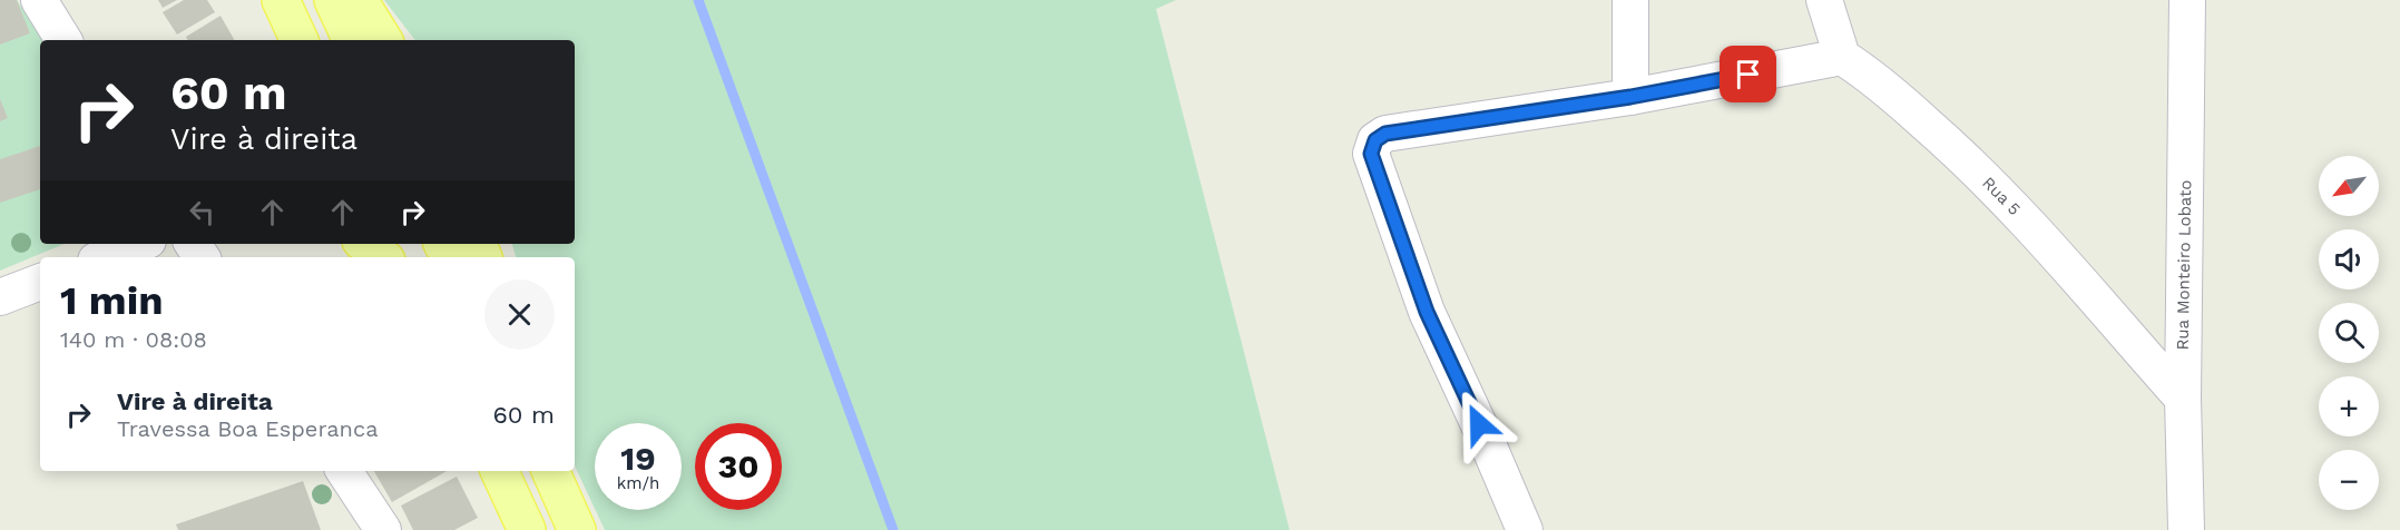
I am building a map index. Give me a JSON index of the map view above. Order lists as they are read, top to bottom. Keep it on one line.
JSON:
{"streets":{"street":["Rua 5","Rua Monteiro Lobato"]},"crossings":[["Rua 5","Rua Monteiro Lobato"]],"north":"bottom left","page":{"turn":["60 m","Vire à direita"],"map_buttons":["+","−"],"heading":["1 min","140 m · 08:08"],"list":[{"name":"Vire à direita","note":"Travessa Boa Esperanca","value":"60 m"}],"speed":"19 km/h","limit":"30"}}
